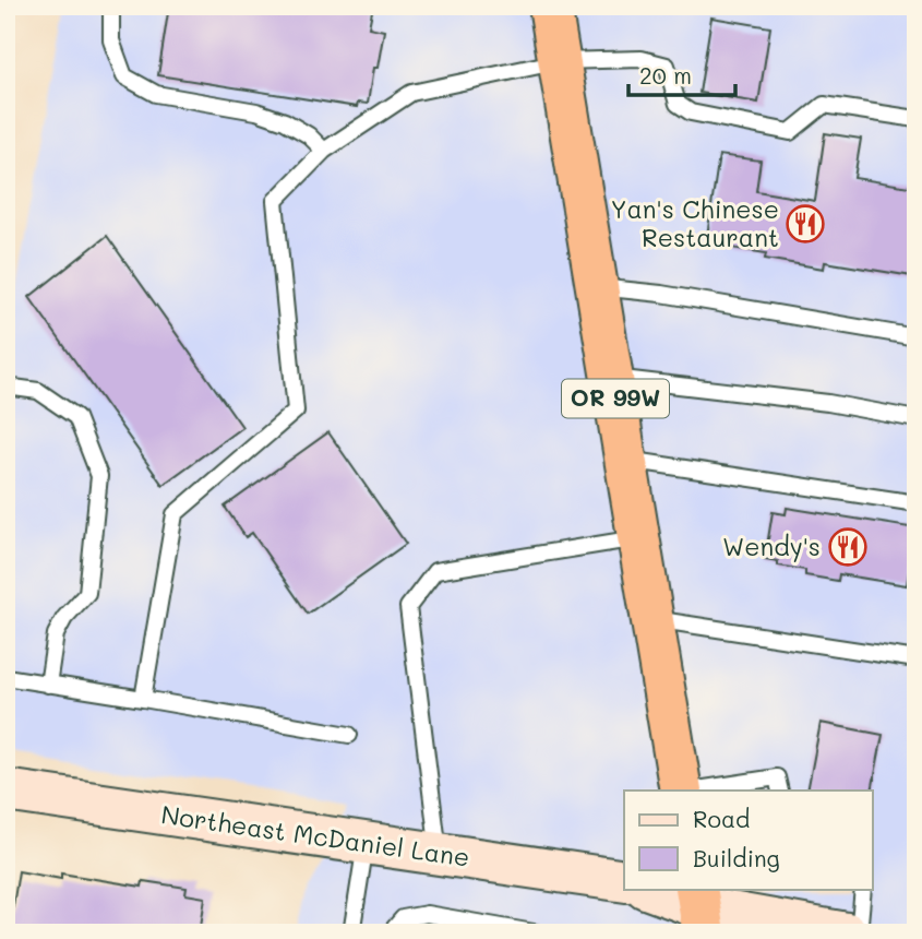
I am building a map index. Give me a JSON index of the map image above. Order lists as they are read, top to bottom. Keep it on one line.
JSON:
{"streets":{"highway":["OR 99W"],"street":["Northeast McDaniel Lane"]},"places":{"restaurant":["Yan's Chinese Restaurant","Wendy's"]},"legend":["Road","Building"],"scale_bar":"20 m"}
